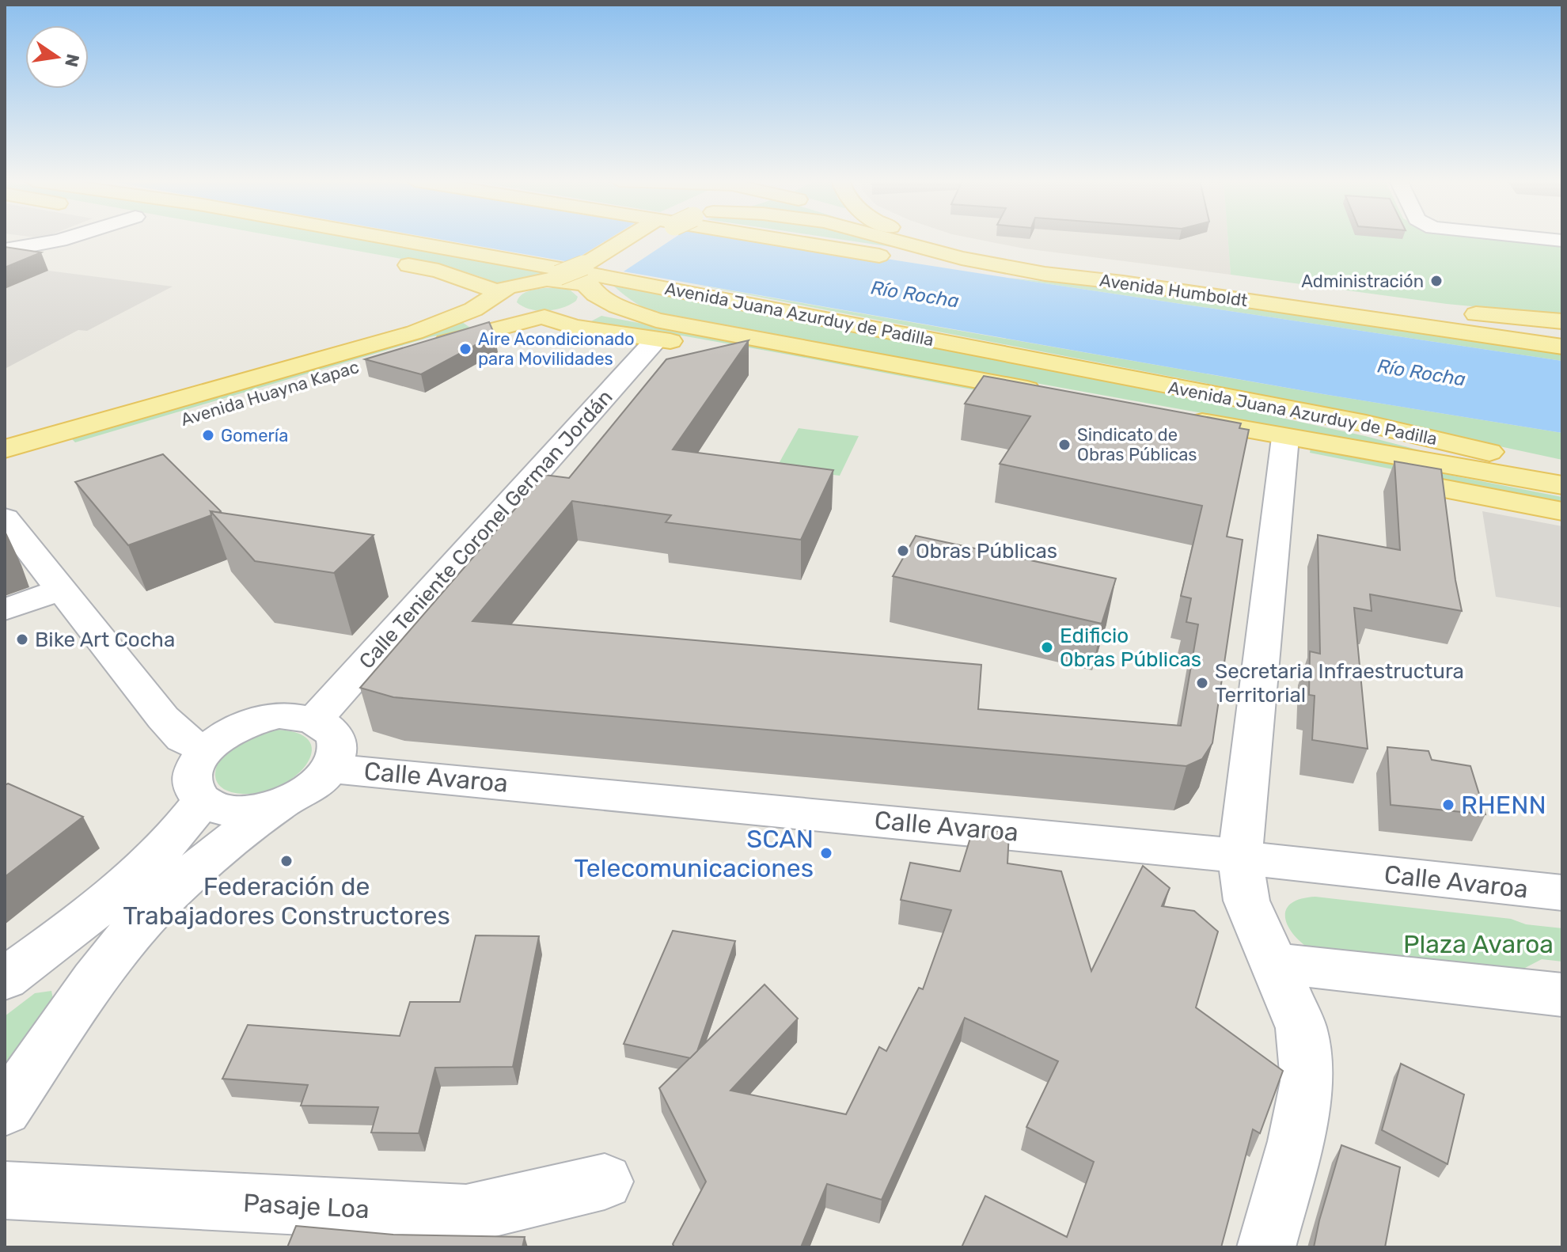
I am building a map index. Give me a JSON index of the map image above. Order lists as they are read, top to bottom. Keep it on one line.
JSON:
{"streets":{"main road":["Avenida Humboldt","Avenida Juana Azurduy de Padilla","Avenida Huayna Kapac"],"street":["Calle Teniente Coronel German Jordán","Calle Avaroa","Pasaje Loa"]},"crossings":[["Calle Teniente Coronel German Jordán","Calle Avaroa"]],"water":["Río Rocha"],"parks":["Plaza Avaroa"],"places":["Administración","Aire Acondicionado para Movilidades","Gomería","Sindicato de Obras Públicas","Obras Públicas","Bike Art Cocha","Edificio Obras Públicas","Secretaria Infraestructura Territorial","RHENN","SCAN Telecomunicaciones","Federación de Trabajadores Constructores"],"north":"right"}
